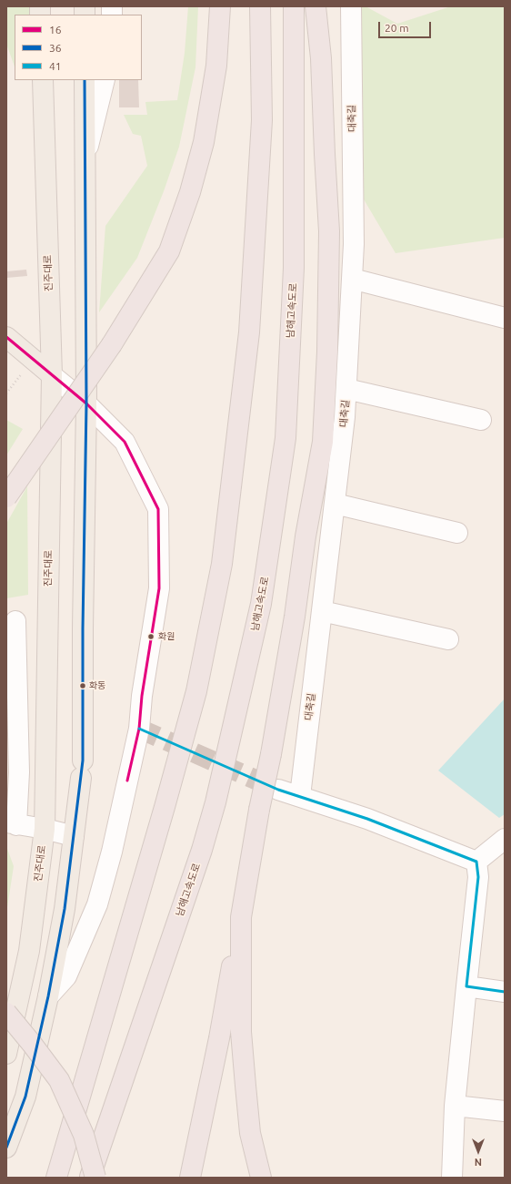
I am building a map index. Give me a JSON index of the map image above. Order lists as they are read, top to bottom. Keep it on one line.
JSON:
{"streets":{"highway":["남해고속도로"],"main road":["진주대로"],"street":["대축길"]},"places":["화원","화동"],"lines":["transit line 36","transit line 16","transit line 41"],"legend":["16","36","41"],"scale_bar":"20 m","north":"bottom"}
